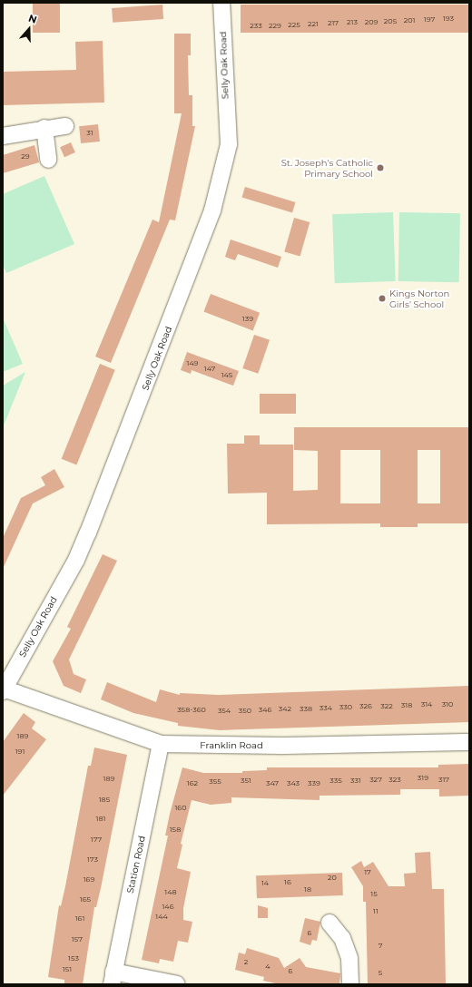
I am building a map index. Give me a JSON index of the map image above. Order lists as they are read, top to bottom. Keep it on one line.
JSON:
{"streets":{"street":["Selly Oak Road","Franklin Road","Station Road"]},"crossings":[["Selly Oak Road","Franklin Road"],["Franklin Road","Station Road"]],"places":["St. Joseph's Catholic Primary School","Kings Norton Girls' School"],"house_numbers":["193","197","201","205","213","209","217","221","225","233","229","31","29","139","149","147","145","314","310","318","326","322","330","334","342","338","358-360","346","354","350","189","191","319","189","327","323","317","351","335","331","355","162","347","343","339","185","160","181","158","177","173","17","20","169","16","14","18","148","15","165","146","11","144","161","6","157","7","153","2","4","151","6","5"],"north":"top"}
